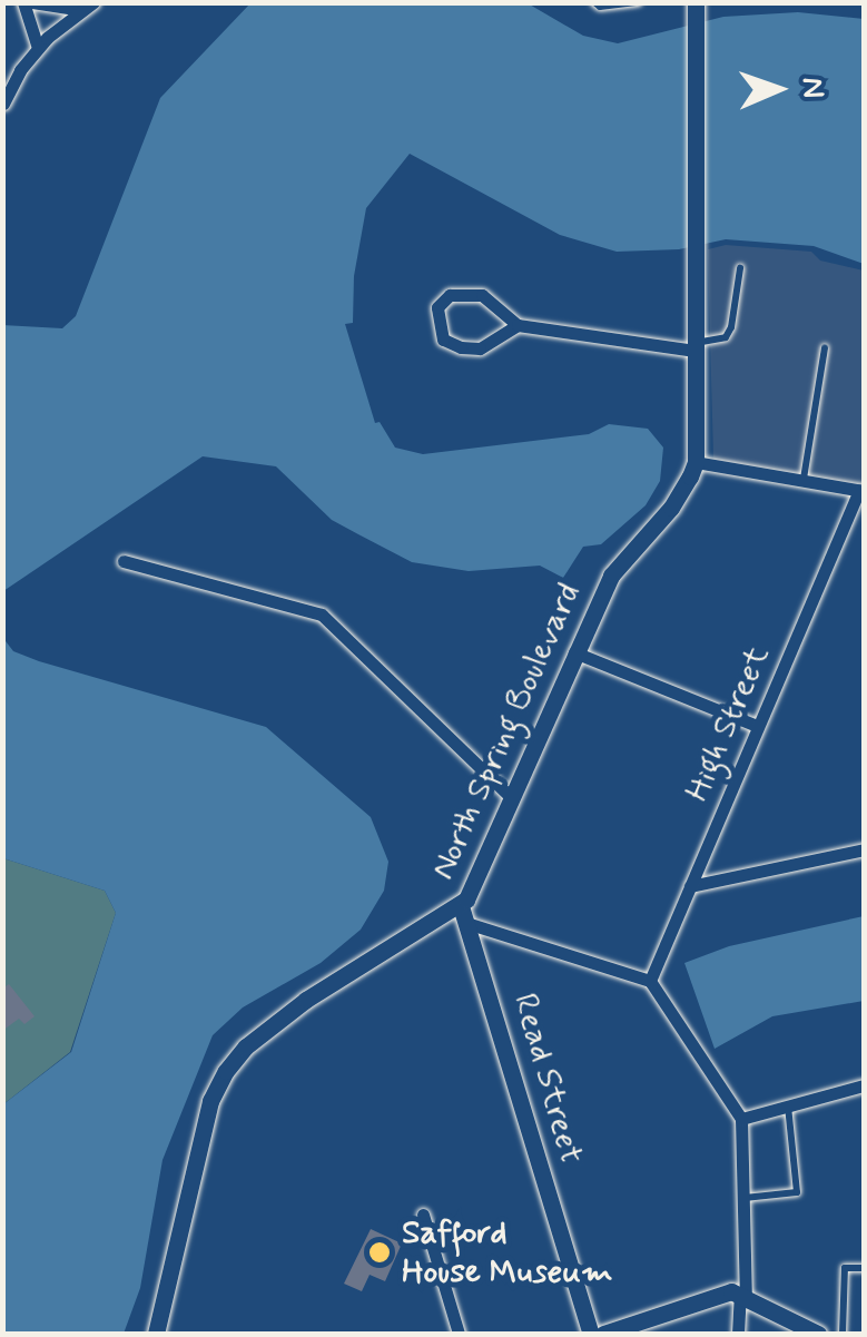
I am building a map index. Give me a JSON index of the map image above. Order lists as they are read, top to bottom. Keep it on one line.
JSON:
{"streets":{"street":["High Street","North Spring Boulevard","Read Street"]},"crossings":[["North Spring Boulevard","Read Street"]],"places":["Safford House Museum"],"north":"right"}
